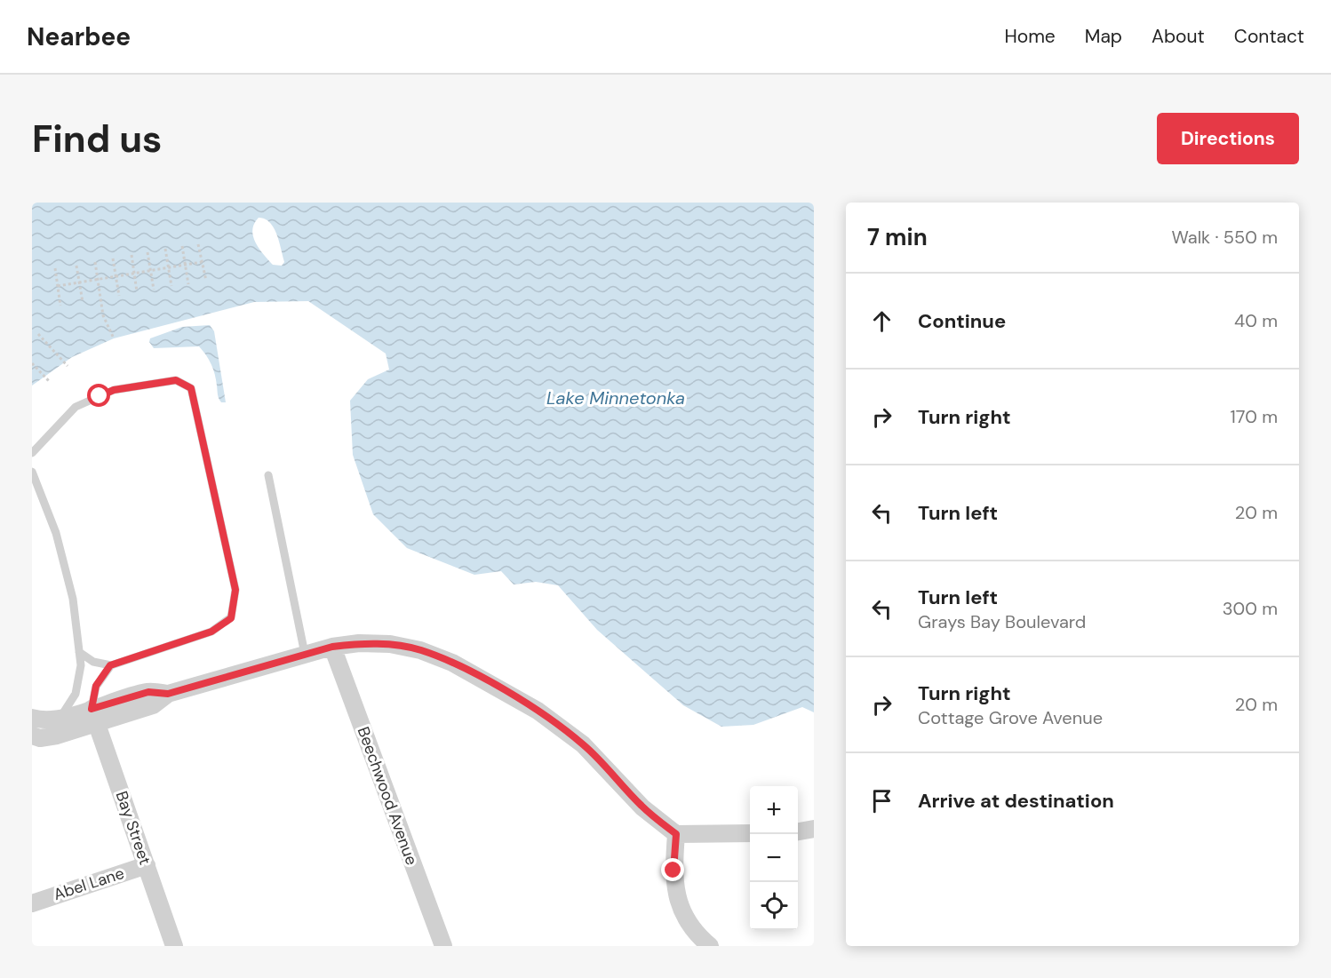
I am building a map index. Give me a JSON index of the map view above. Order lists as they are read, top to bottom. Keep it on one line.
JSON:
{"streets":{"street":["Beechwood Avenue","Bay Street","Abel Lane"]},"crossings":[["Bay Street","Abel Lane"]],"water":["Lake Minnetonka"],"page":{"header":"Nearbee","nav":["Home","Map","About","Contact"],"buttons":"Directions","title":"Find us","heading":["7 min","Walk · 550 m"],"list":[["Continue","40 m"],["Turn right","170 m"],["Turn left","20 m"],["Turn left","Grays Bay Boulevard","300 m"],["Turn right","Cottage Grove Avenue","20 m"],"Arrive at destination"],"map_buttons":["+","−"]}}
